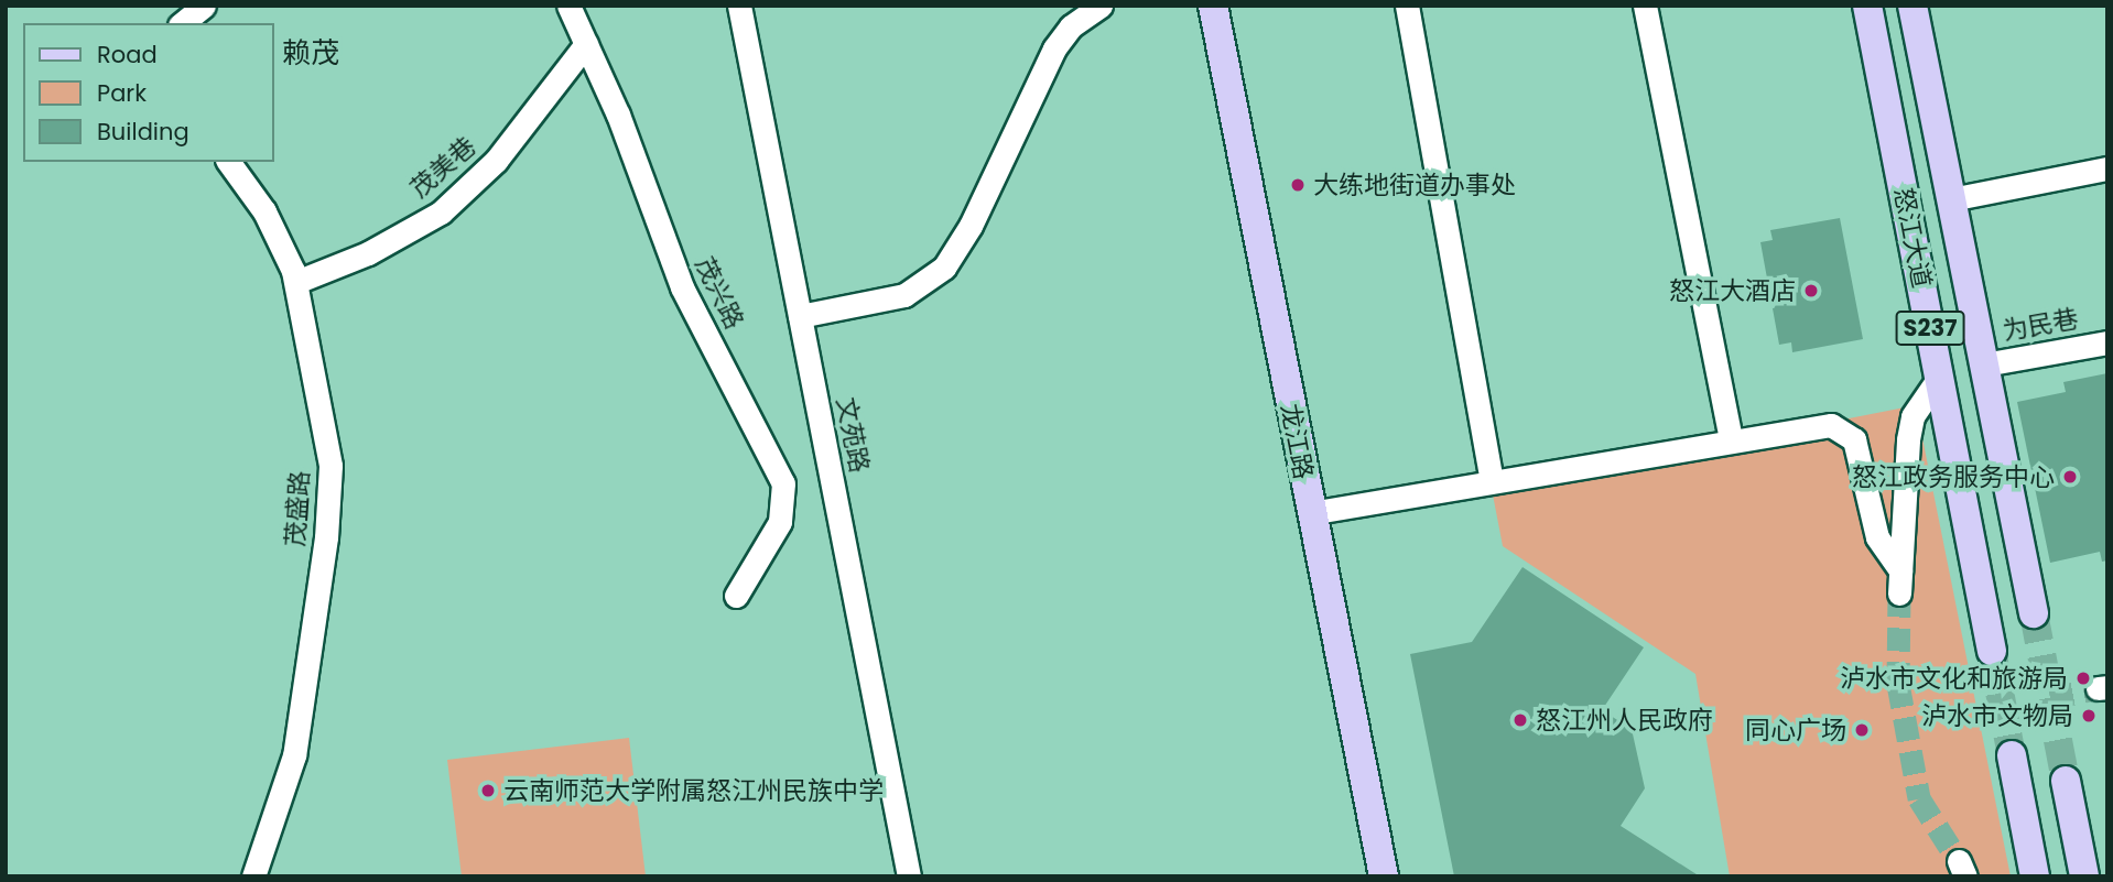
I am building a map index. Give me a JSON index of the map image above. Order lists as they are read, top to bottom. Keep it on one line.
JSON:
{"streets":{"main road":["怒江大道","S237","龙江路"],"street":["茂美巷","茂兴路","为民巷","文苑路","茂盛路"]},"crossings":[["茂美巷","茂兴路"],["茂美巷","茂盛路"],["怒江大道","为民巷"]],"districts":["赖茂"],"places":["大练地街道办事处","怒江大酒店","怒江政务服务中心","泸水市文化和旅游局","泸水市文物局","怒江州人民政府","同心广场","云南师范大学附属怒江州民族中学"],"legend":["Road","Park","Building"]}
